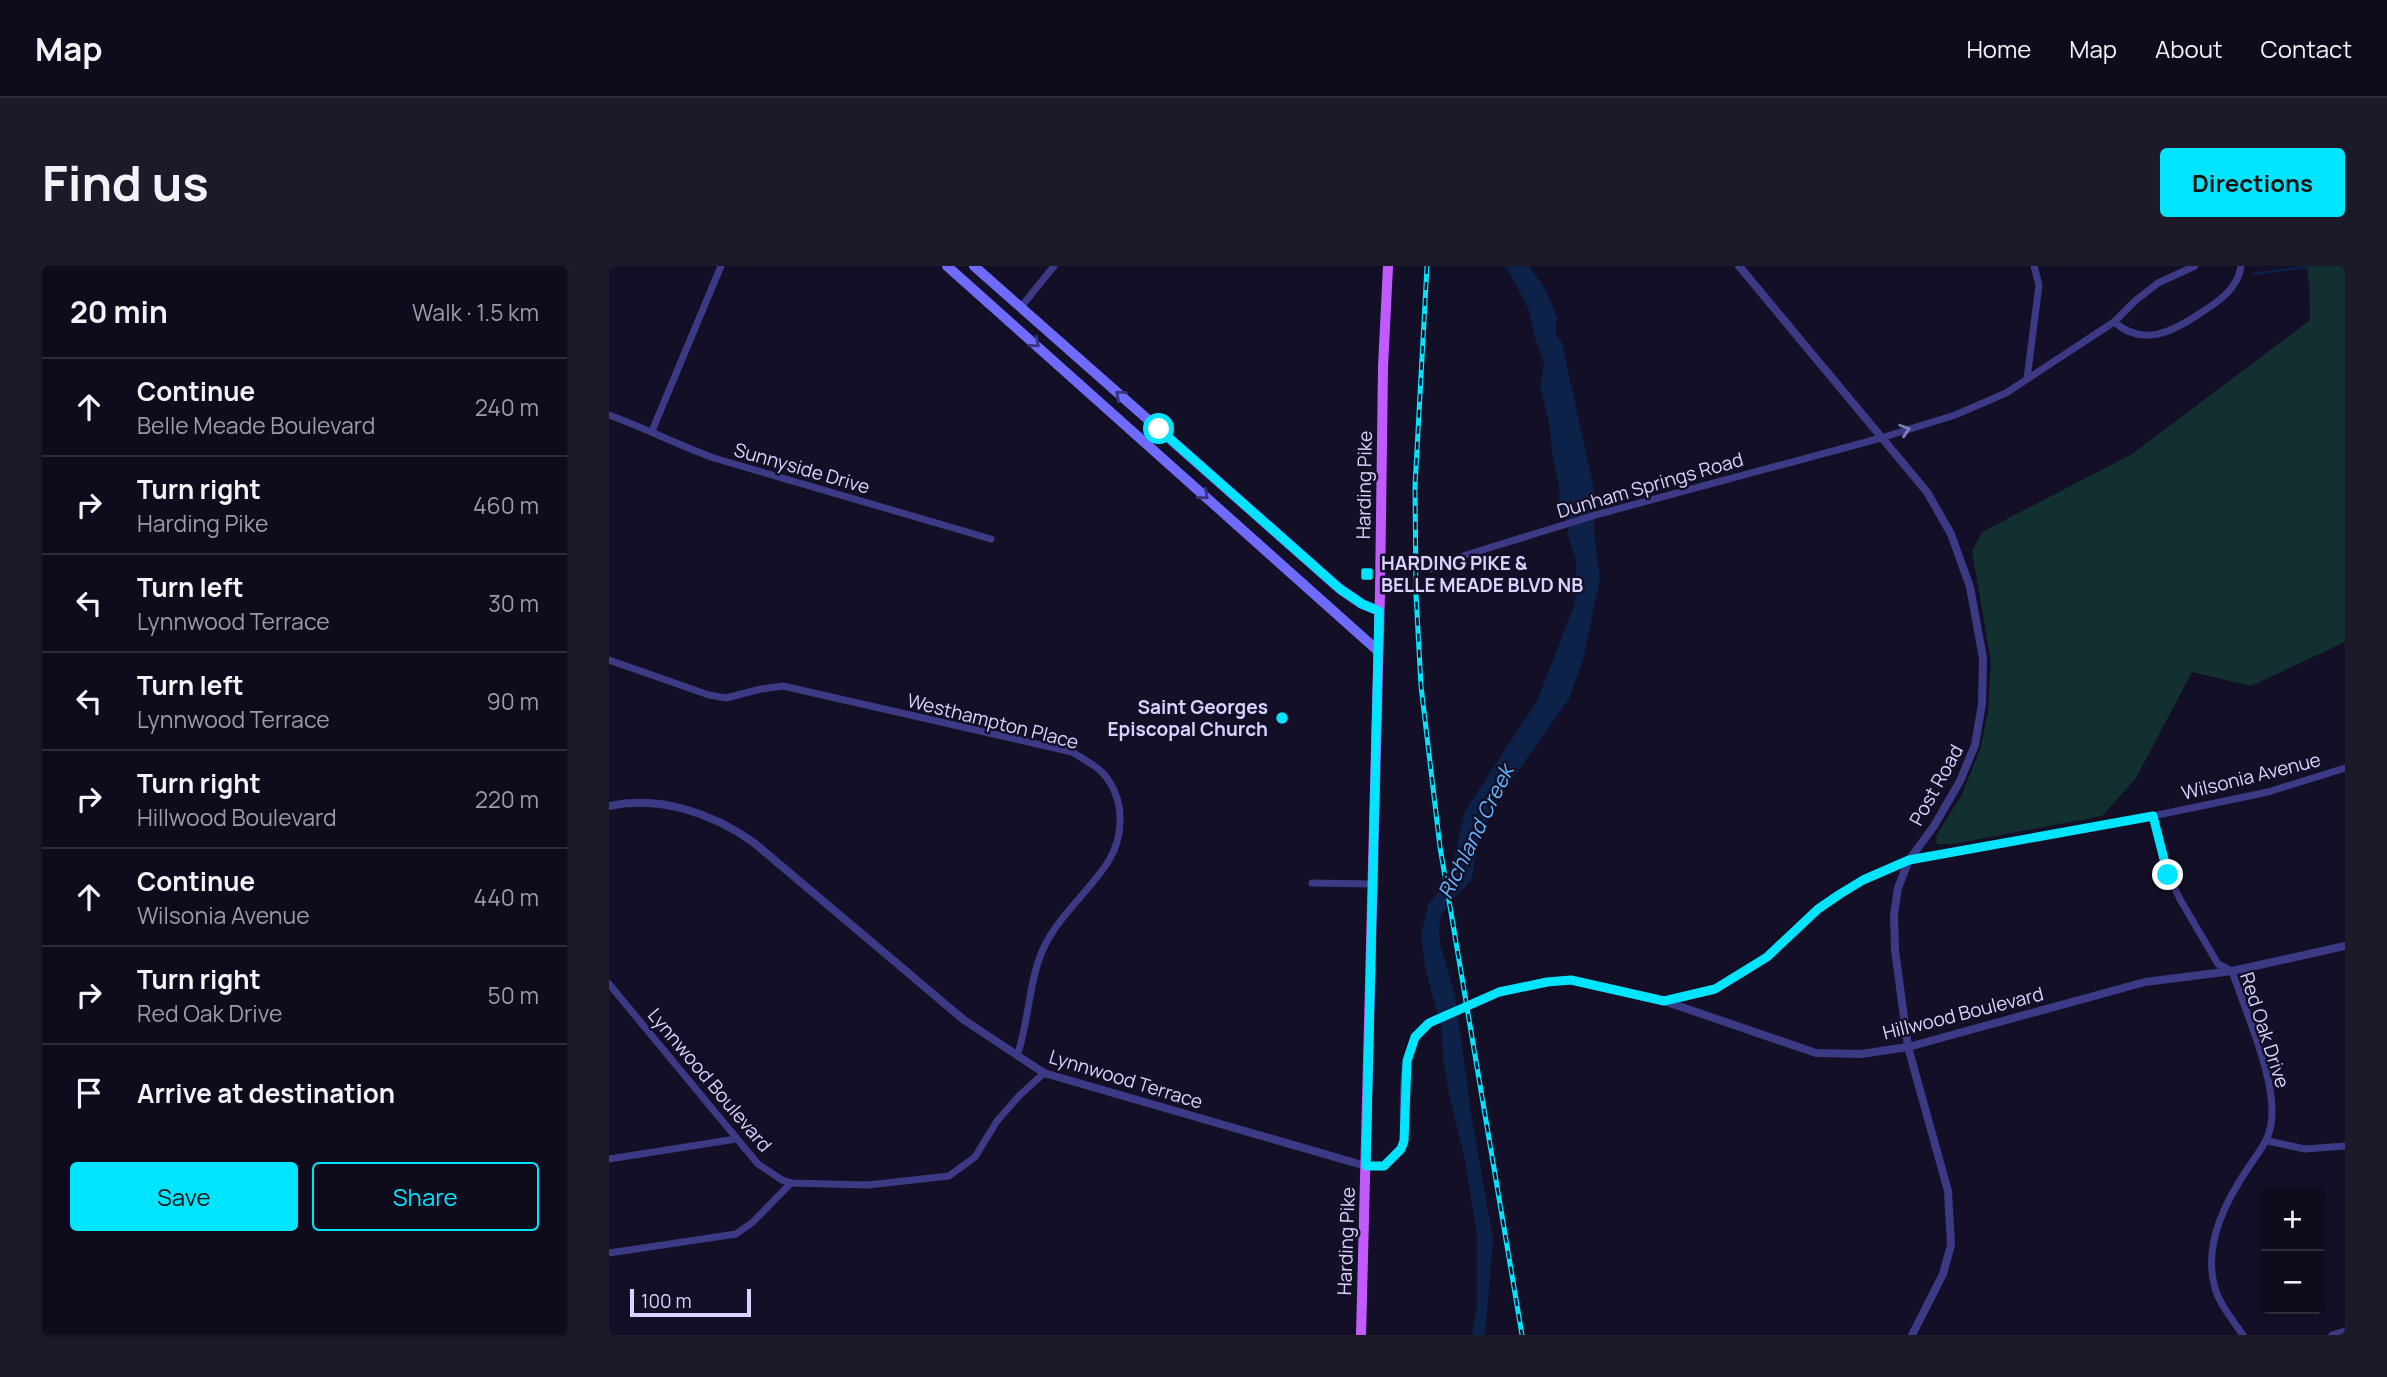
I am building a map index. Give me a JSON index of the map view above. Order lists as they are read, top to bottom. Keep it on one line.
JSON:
{"streets":{"main road":["Harding Pike"],"street":["Sunnyside Drive","Dunham Springs Road","Westhampton Place","Wilsonia Avenue","Post Road","Hillwood Boulevard","Red Oak Drive","Lynnwood Terrace","Lynnwood Boulevard"]},"crossings":[["Harding Pike","Hillwood Boulevard"],["Harding Pike","Lynnwood Terrace"],["Dunham Springs Road","Post Road"],["Westhampton Place","Lynnwood Terrace"],["Wilsonia Avenue","Post Road"],["Wilsonia Avenue","Hillwood Boulevard"],["Wilsonia Avenue","Red Oak Drive"],["Post Road","Hillwood Boulevard"],["Hillwood Boulevard","Red Oak Drive"],["Hillwood Boulevard","Lynnwood Terrace"],["Lynnwood Terrace","Lynnwood Boulevard"]],"water":["Richland Creek"],"places":{"transit":["HARDING PIKE & BELLE MEADE BLVD NB"],"other":["Saint Georges Episcopal Church"]},"scale_bar":"100 m","page":{"header":"Map","nav":["Home","Map","About","Contact"],"buttons":["Directions",["Save","Share"]],"title":"Find us","heading":["20 min","Walk · 1.5 km"],"list":[["Continue","Belle Meade Boulevard","240 m"],["Turn right","Harding Pike","460 m"],["Turn left","Lynnwood Terrace","30 m"],["Turn left","Lynnwood Terrace","90 m"],["Turn right","Hillwood Boulevard","220 m"],["Continue","Wilsonia Avenue","440 m"],["Turn right","Red Oak Drive","50 m"],"Arrive at destination"],"map_buttons":["+","−"],"scale":"100 m"}}
